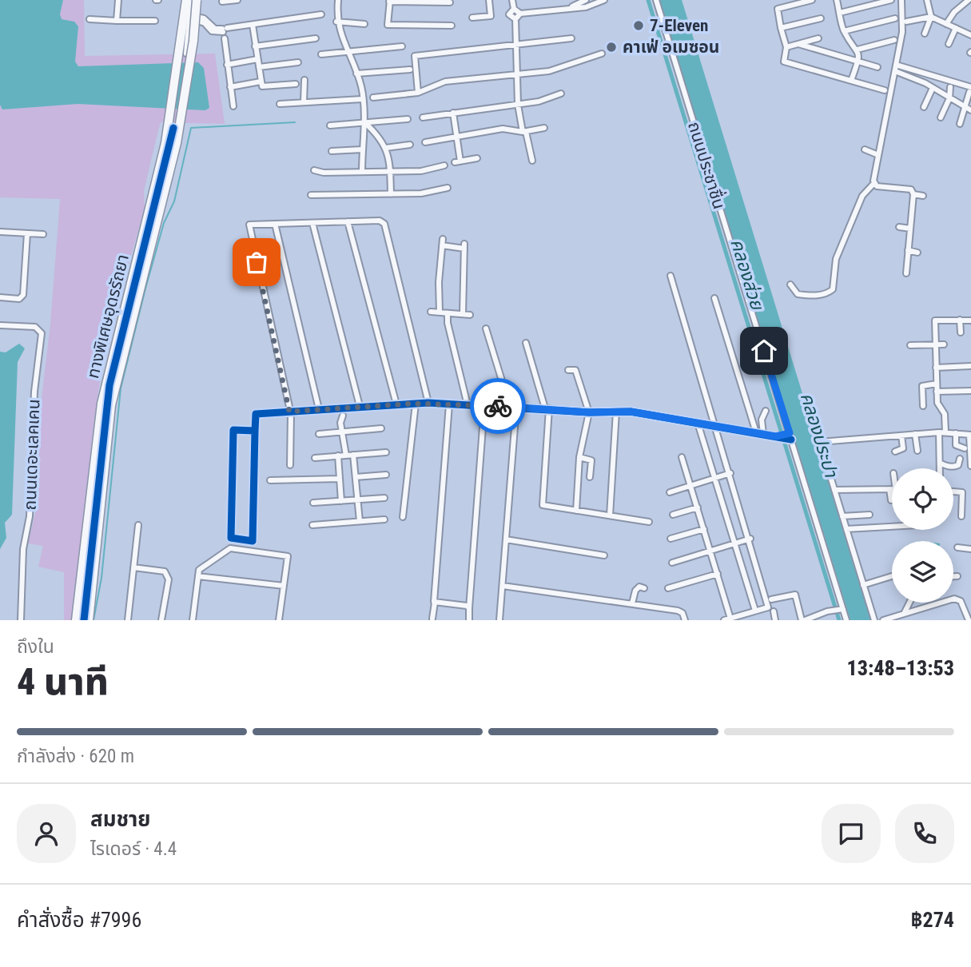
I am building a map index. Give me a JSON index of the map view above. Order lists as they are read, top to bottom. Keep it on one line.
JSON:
{"streets":{"highway":["ทางพิเศษอุดรรัถยา"],"street":["ถนนประชาชื่น","ถนนเดอะเลคเคน"]},"water":["คลองส่วย","คลองประปา"],"places":["7-Eleven","คาเฟ่ อเมซอน"],"page":{"heading":["4 นาที","ถึงใน","13:48–13:53"],"panel":["สมชาย","ไรเดอร์ · 4.4","คำสั่งซื้อ #7996","฿274"],"bar":"กำลังส่ง · 620 m"}}
